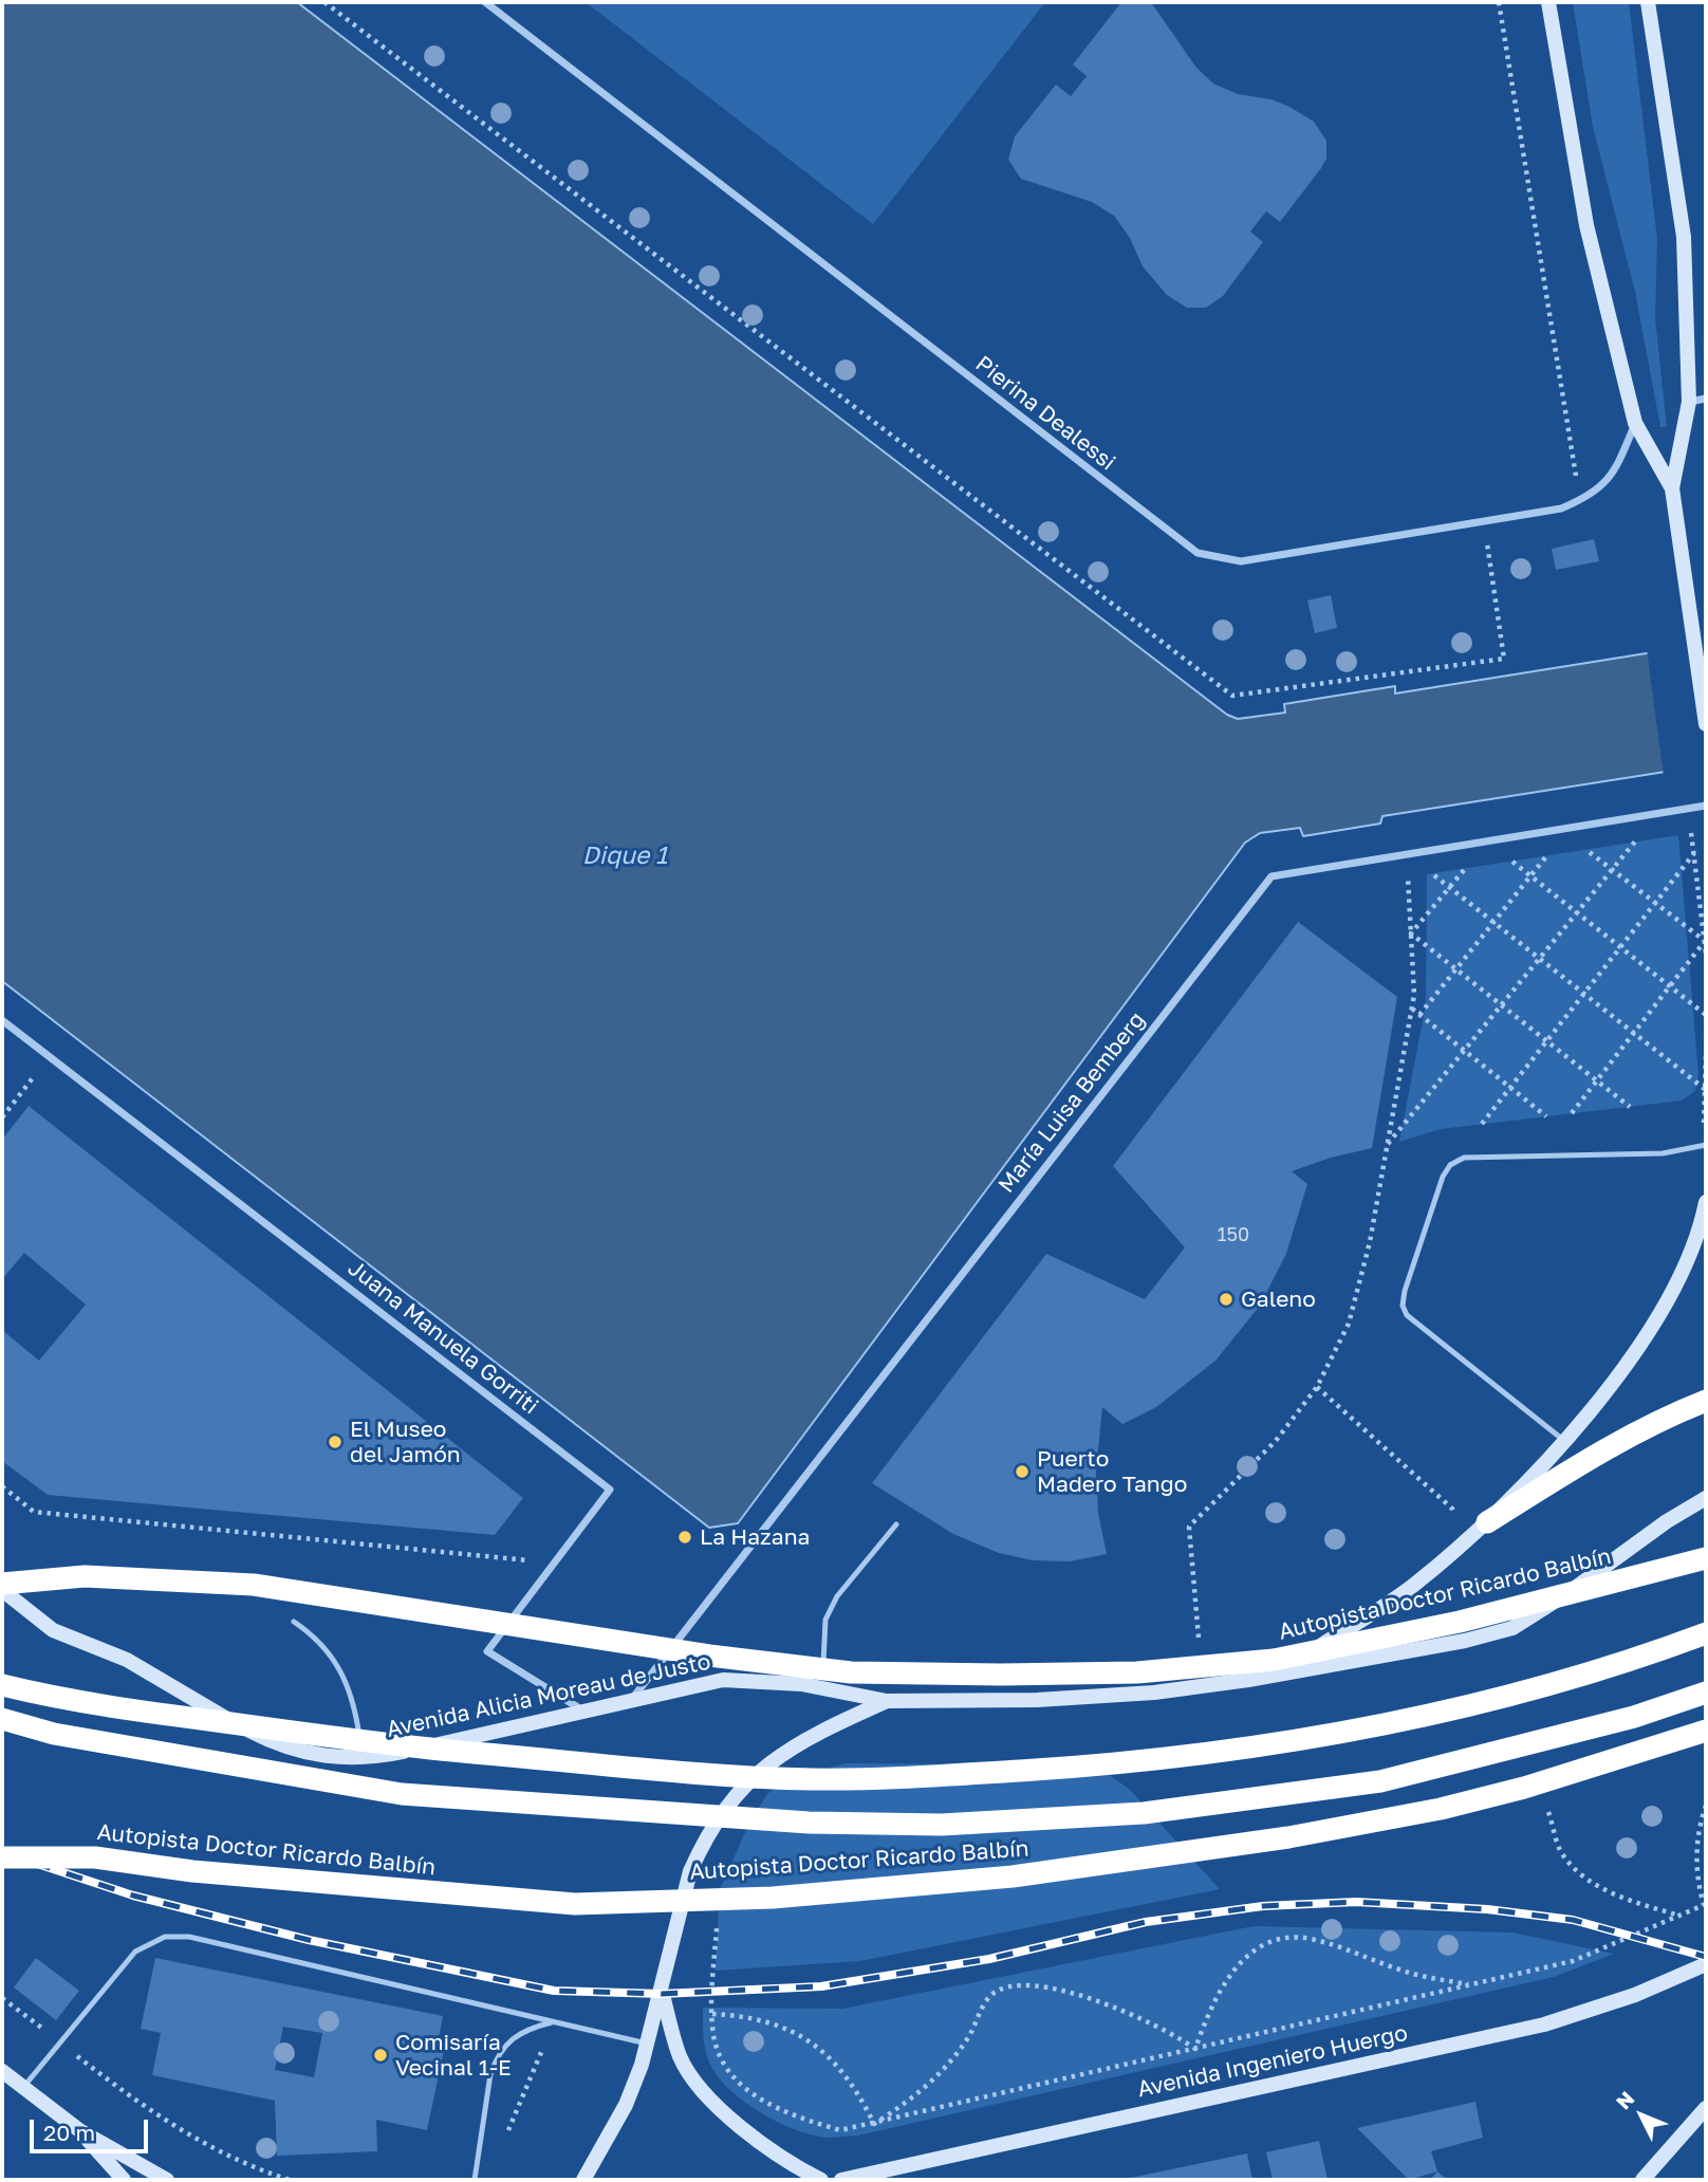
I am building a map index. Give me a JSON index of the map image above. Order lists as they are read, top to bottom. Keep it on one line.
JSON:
{"streets":{"highway":["Autopista Doctor Ricardo Balbín"],"main road":["Avenida Alicia Moreau de Justo","Avenida Ingeniero Huergo"],"street":["Pierina Dealessi","María Luisa Bemberg","Juana Manuela Gorriti"]},"crossings":[["María Luisa Bemberg","Avenida Alicia Moreau de Justo"],["Juana Manuela Gorriti","Avenida Alicia Moreau de Justo"]],"water":["Dique 1"],"places":["Galeno","El Museo del Jamón","Puerto Madero Tango","La Hazana","Comisaría Vecinal 1-E"],"house_numbers":["150"],"scale_bar":"20 m","north":"top left"}
